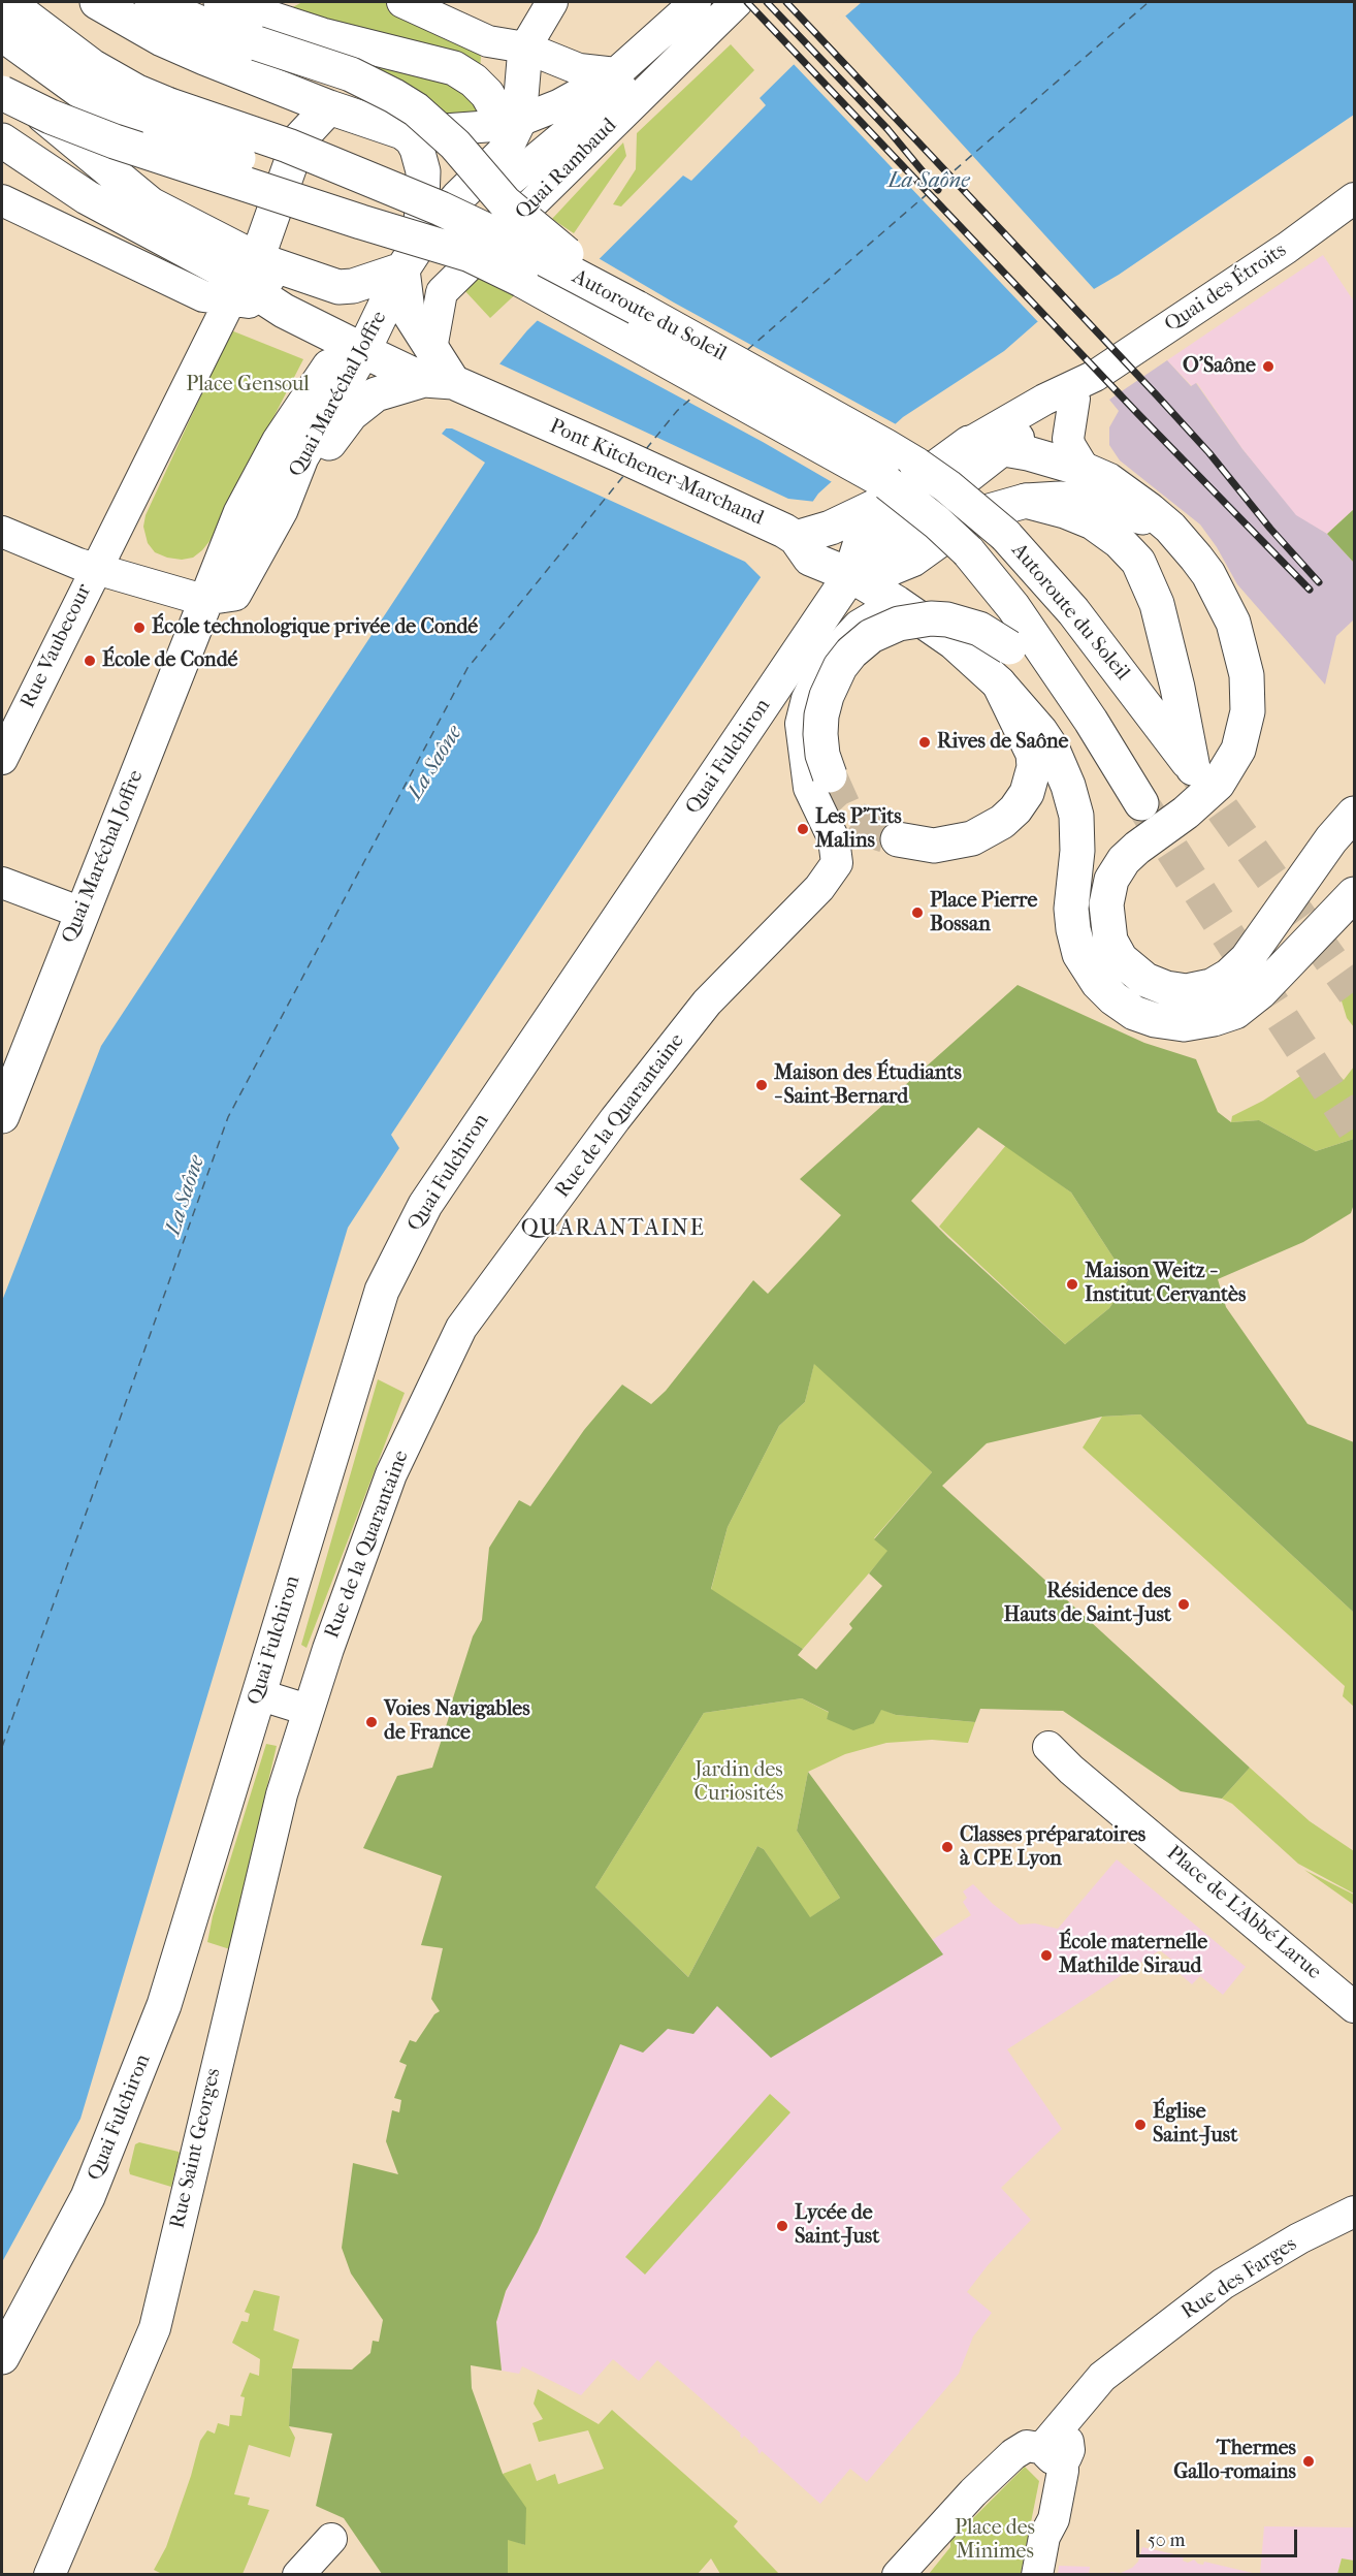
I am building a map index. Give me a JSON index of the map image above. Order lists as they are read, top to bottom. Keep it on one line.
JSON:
{"streets":{"main road":["Autoroute du Soleil","Quai Maréchal Joffre","Pont Kitchener-Marchand","Quai Fulchiron"],"street":["Quai Rambaud","Quai des Étroits","Rue Vaubecour","Rue de la Quarantaine","Place de L'Abbé Larue","Rue Saint Georges","Rue des Farges"]},"crossings":[["Quai Rambaud","Pont Kitchener-Marchand"],["Quai des Étroits","Quai Fulchiron"],["Quai Maréchal Joffre","Pont Kitchener-Marchand"],["Pont Kitchener-Marchand","Quai Fulchiron"],["Pont Kitchener-Marchand","Rue de la Quarantaine"],["Rue de la Quarantaine","Rue Saint Georges"]],"districts":["QUARANTAINE"],"water":["La Saône"],"parks":["Place Gensoul","Jardin des Curiosités","Place des Minimes"],"places":["O'Saône","École technologique privée de Condé","École de Condé","Rives de Saône","Les P'Tits Malins","Place Pierre Bossan","Maison des Étudiants - Saint-Bernard","Maison Weitz - Institut Cervantès","Résidence des Hauts de Saint-Just","Voies Navigables de France","Classes préparatoires à CPE Lyon","École maternelle Mathilde Siraud","Église Saint-Just","Lycée de Saint-Just","Thermes Gallo-romains"],"scale_bar":"50 m"}
